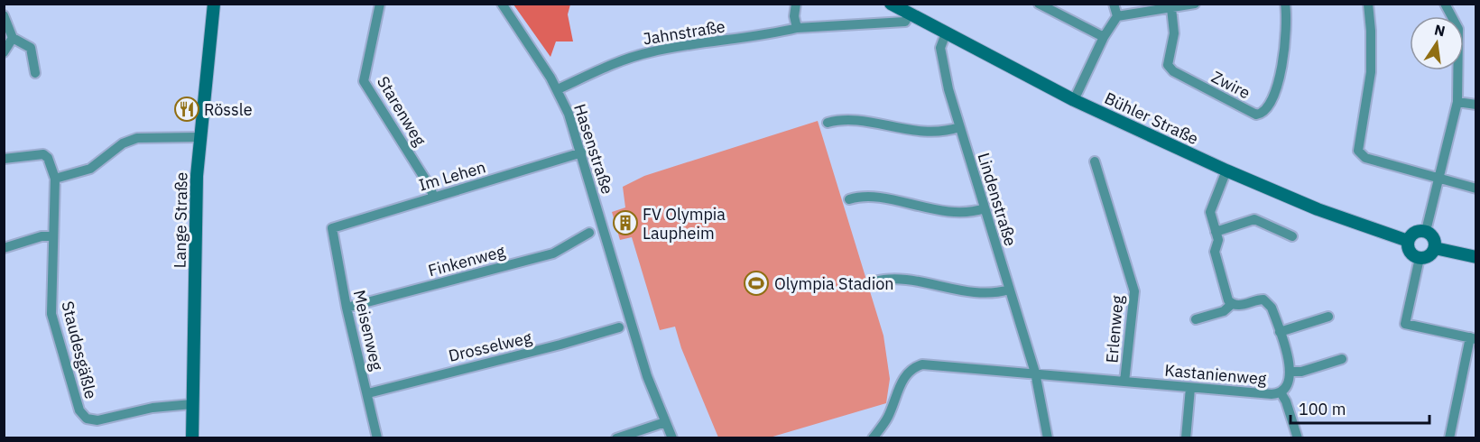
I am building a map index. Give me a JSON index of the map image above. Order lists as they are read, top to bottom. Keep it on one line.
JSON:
{"streets":{"street":["Jahnstraße","Zwire","Starenweg","Bühler Straße","Hasenstraße","Im Lehen","Lindenstraße","Lange Straße","Finkenweg","Erlenweg","Meisenweg","Drosselweg","Staudesgäßle","Kastanienweg"]},"crossings":[["Jahnstraße","Bühler Straße"],["Jahnstraße","Hasenstraße"],["Starenweg","Im Lehen"],["Bühler Straße","Lindenstraße"],["Hasenstraße","Im Lehen"],["Im Lehen","Meisenweg"],["Lindenstraße","Erlenweg"],["Lange Straße","Staudesgäßle"],["Finkenweg","Meisenweg"],["Erlenweg","Kastanienweg"],["Meisenweg","Drosselweg"]],"places":{"restaurant":["Rössle"],"building":["FV Olympia Laupheim"],"sports":["Olympia Stadion"]},"scale_bar":"100 m","north":"top"}
